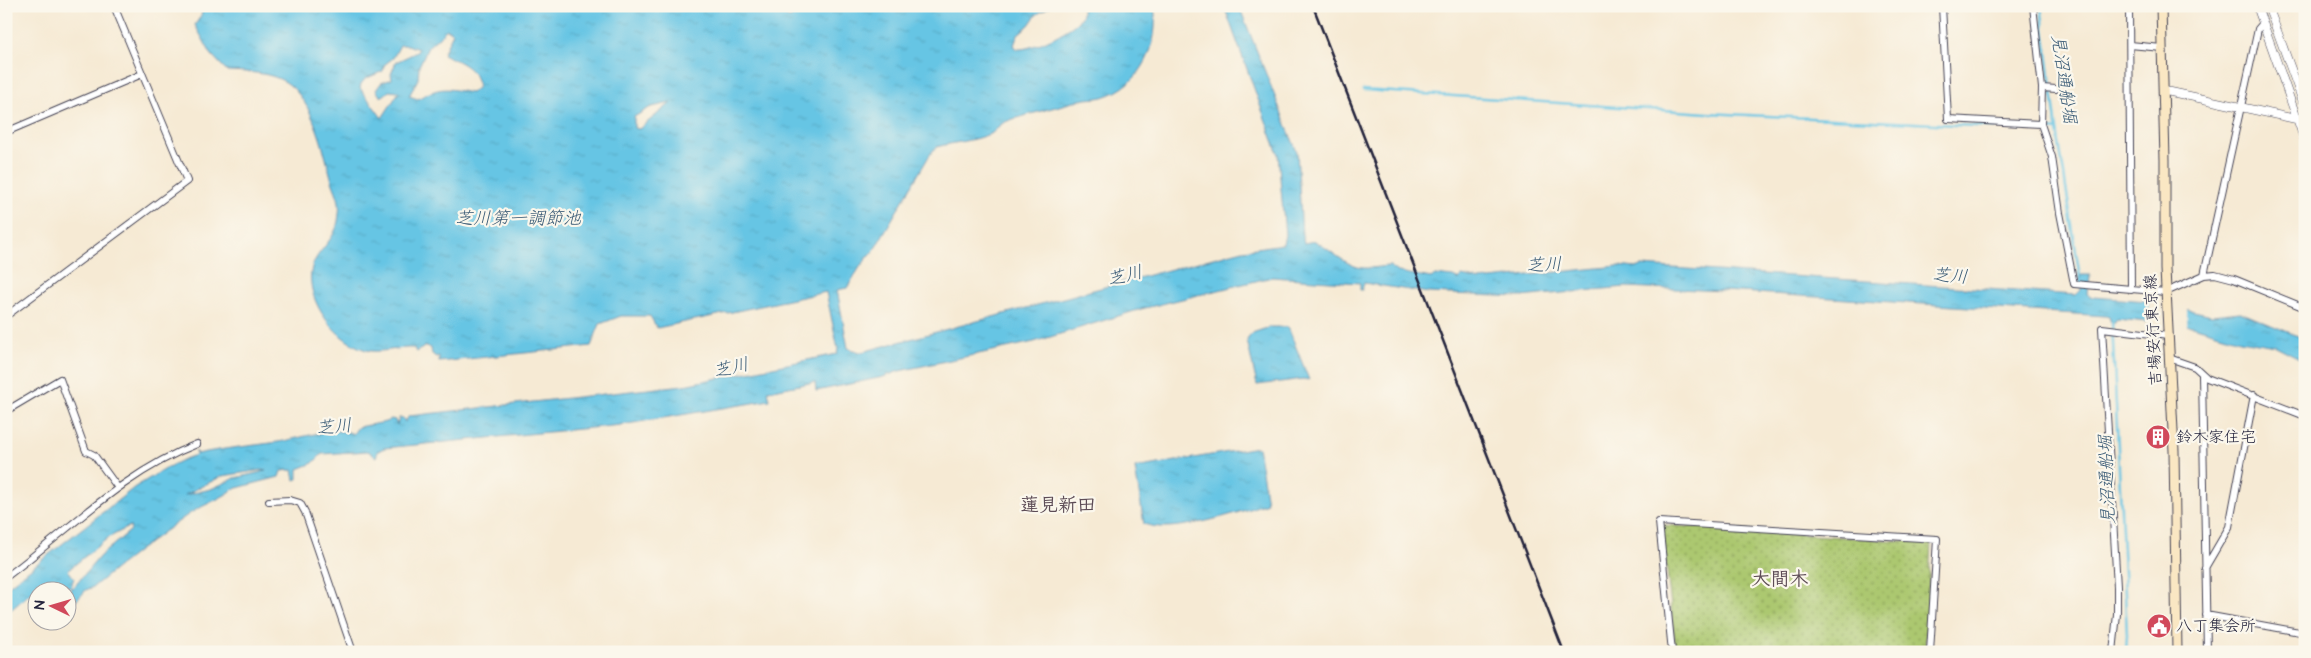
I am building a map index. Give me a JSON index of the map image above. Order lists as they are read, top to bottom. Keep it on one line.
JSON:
{"streets":{"main road":["吉場安行東京線"]},"districts":["蓮見新田","大間木"],"water":["見沼通船堀","芝川第一調節池","芝川"],"places":{"building":["鈴木家住宅"],"public building":["八丁集会所"]},"north":"left"}
